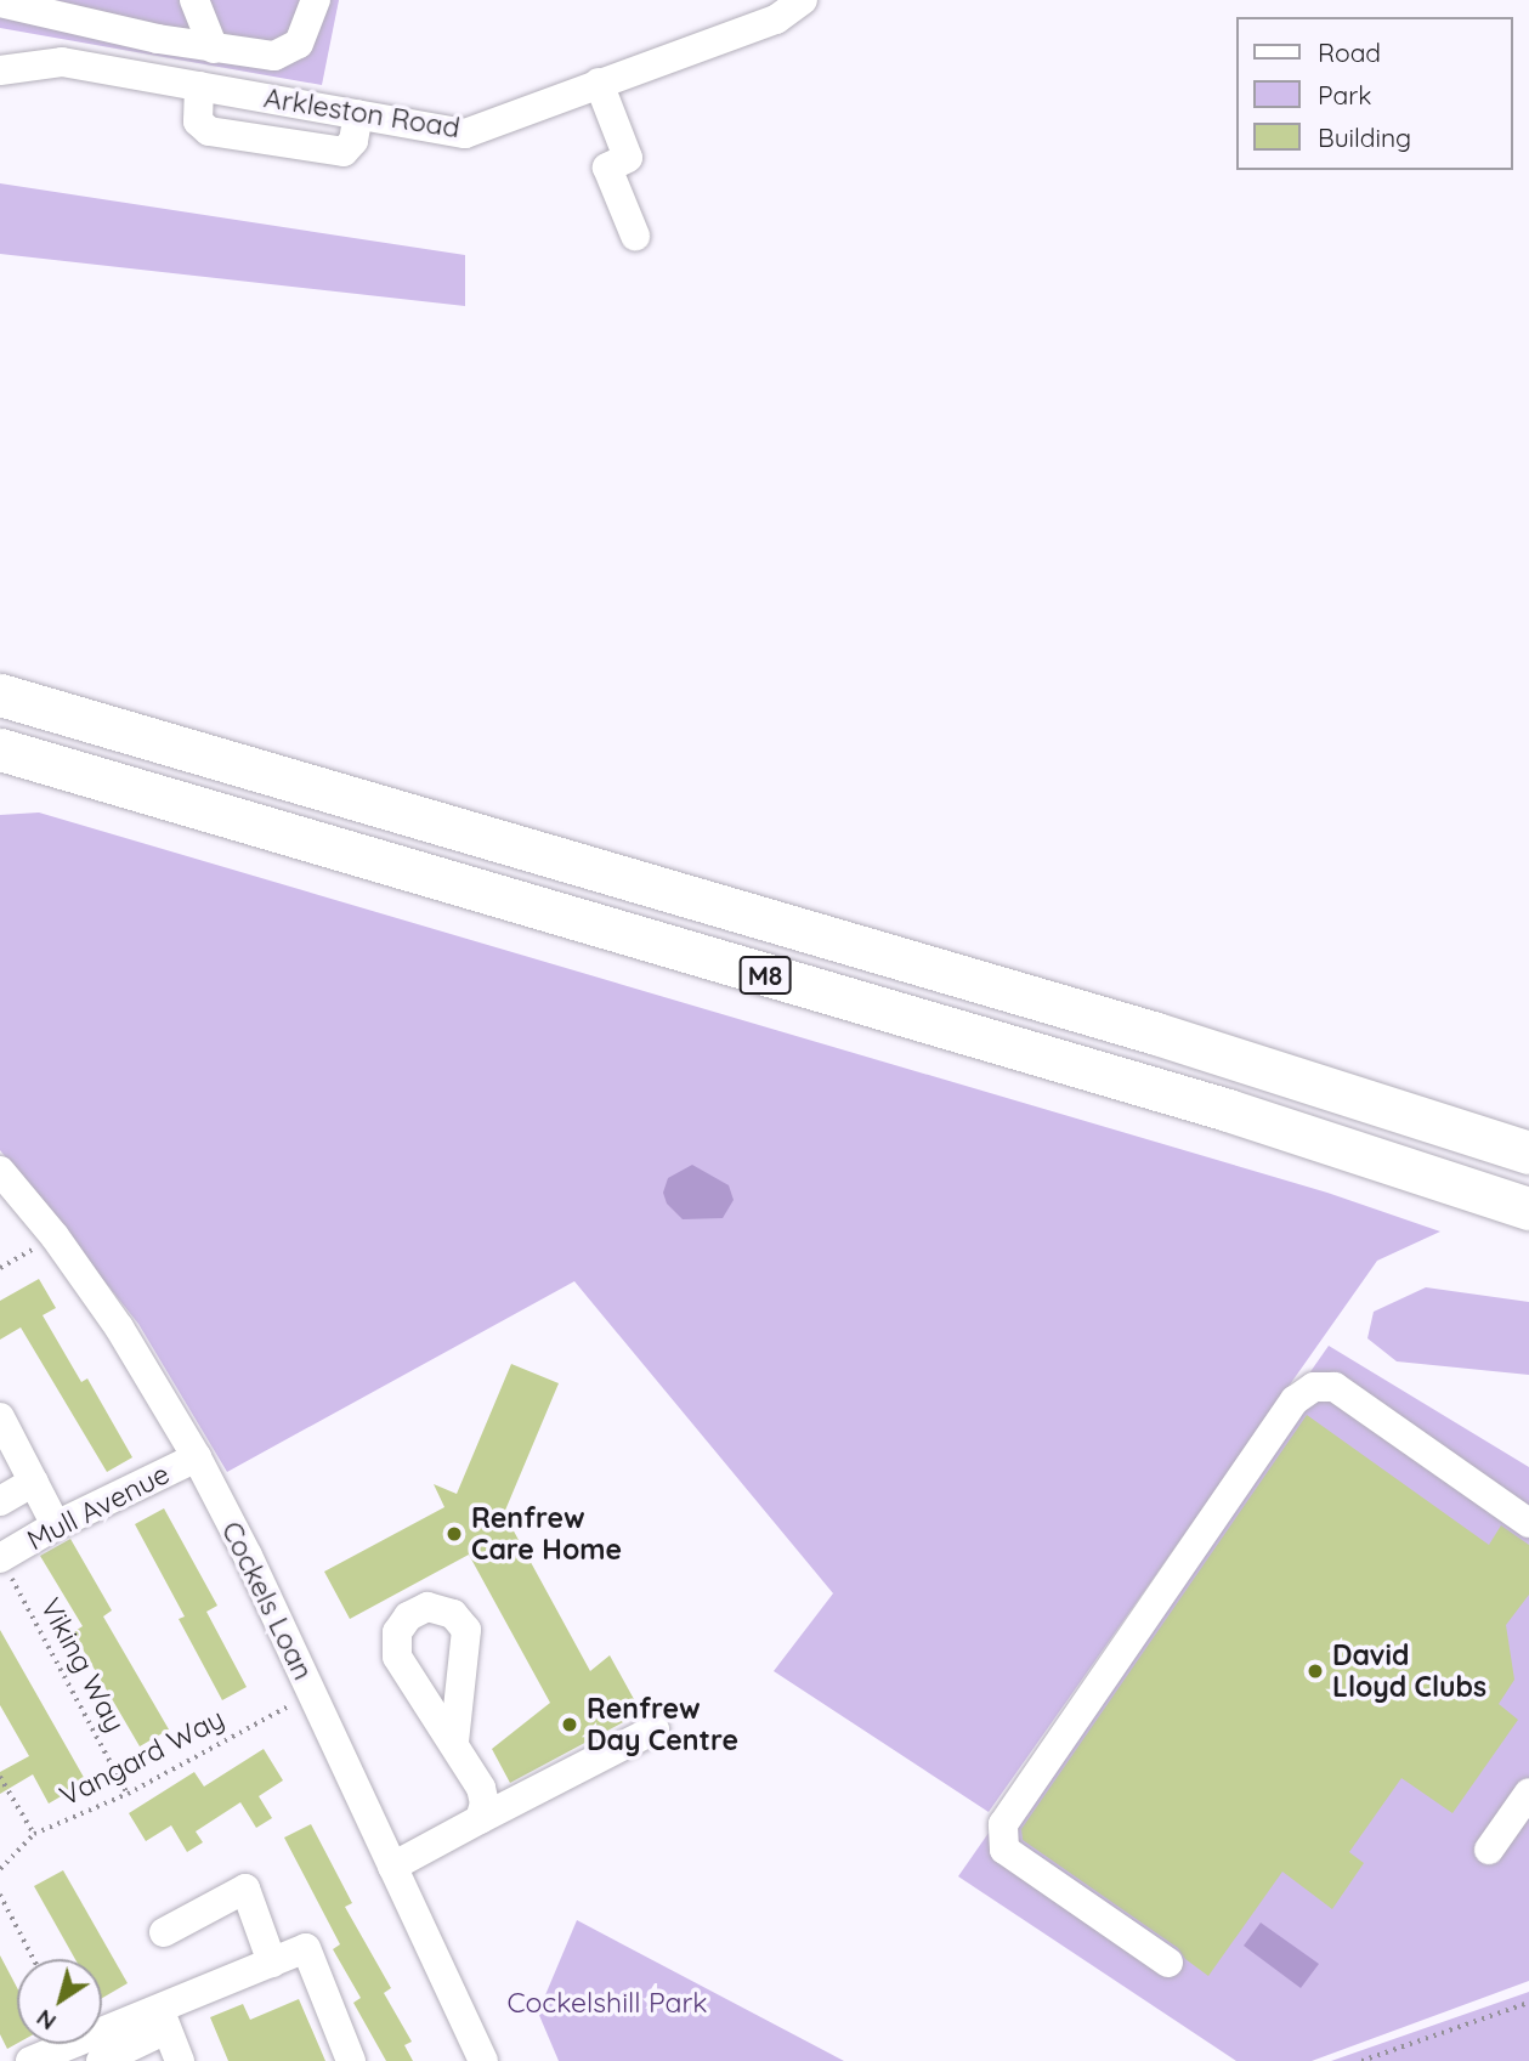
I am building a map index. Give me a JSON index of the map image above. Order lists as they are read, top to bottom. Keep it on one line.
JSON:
{"streets":{"highway":["M8"],"street":["Arkleston Road","Mull Avenue","Cockels Loan"],"path":["Viking Way","Vangard Way"]},"crossings":[["Mull Avenue","Cockels Loan"],["Mull Avenue","Viking Way"],["Cockels Loan","Vangard Way"],["Viking Way","Vangard Way"]],"parks":["Cockelshill Park"],"places":["Renfrew Care Home","David Lloyd Clubs","Renfrew Day Centre"],"legend":["Road","Park","Building"],"north":"bottom left"}
